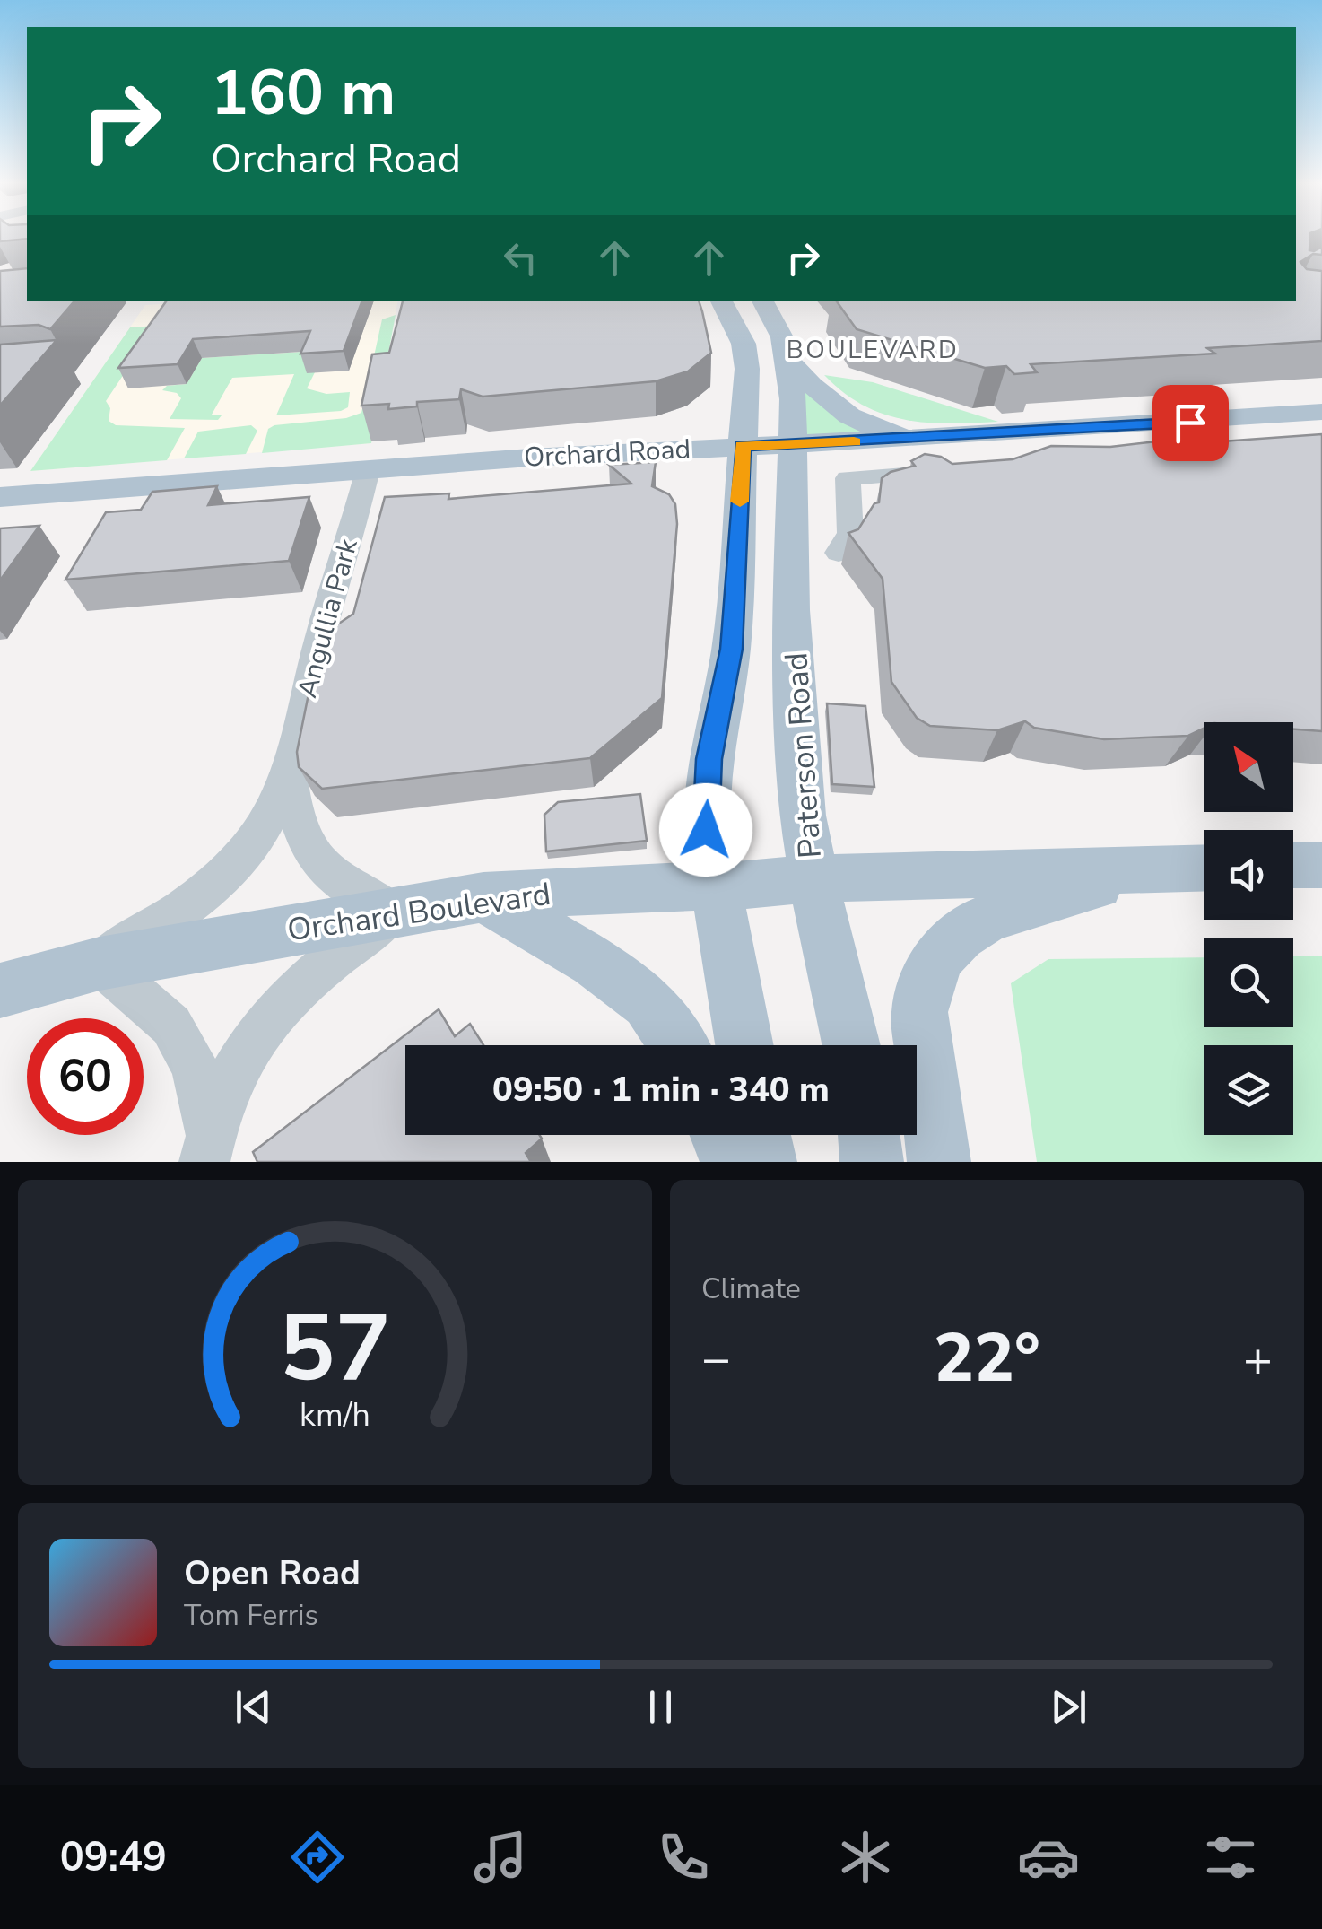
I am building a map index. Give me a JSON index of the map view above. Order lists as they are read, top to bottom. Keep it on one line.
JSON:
{"streets":{"main road":["Orchard Road","Paterson Road","Orchard Boulevard"],"street":["Angullia Park"]},"crossings":[["Orchard Road","Angullia Park"],["Orchard Road","Paterson Road"],["Angullia Park","Orchard Boulevard"],["Paterson Road","Orchard Boulevard"]],"districts":["BOULEVARD"],"north":"top left","page":{"turn":["160 m","Orchard Road"],"limit":"60","trip":"09:50 · 1 min · 340 m","tile":"Climate","heat":["−","22°","+"],"song":["Open Road","Tom Ferris"],"tabs":"09:49","gauge":["57","km/h"]}}
